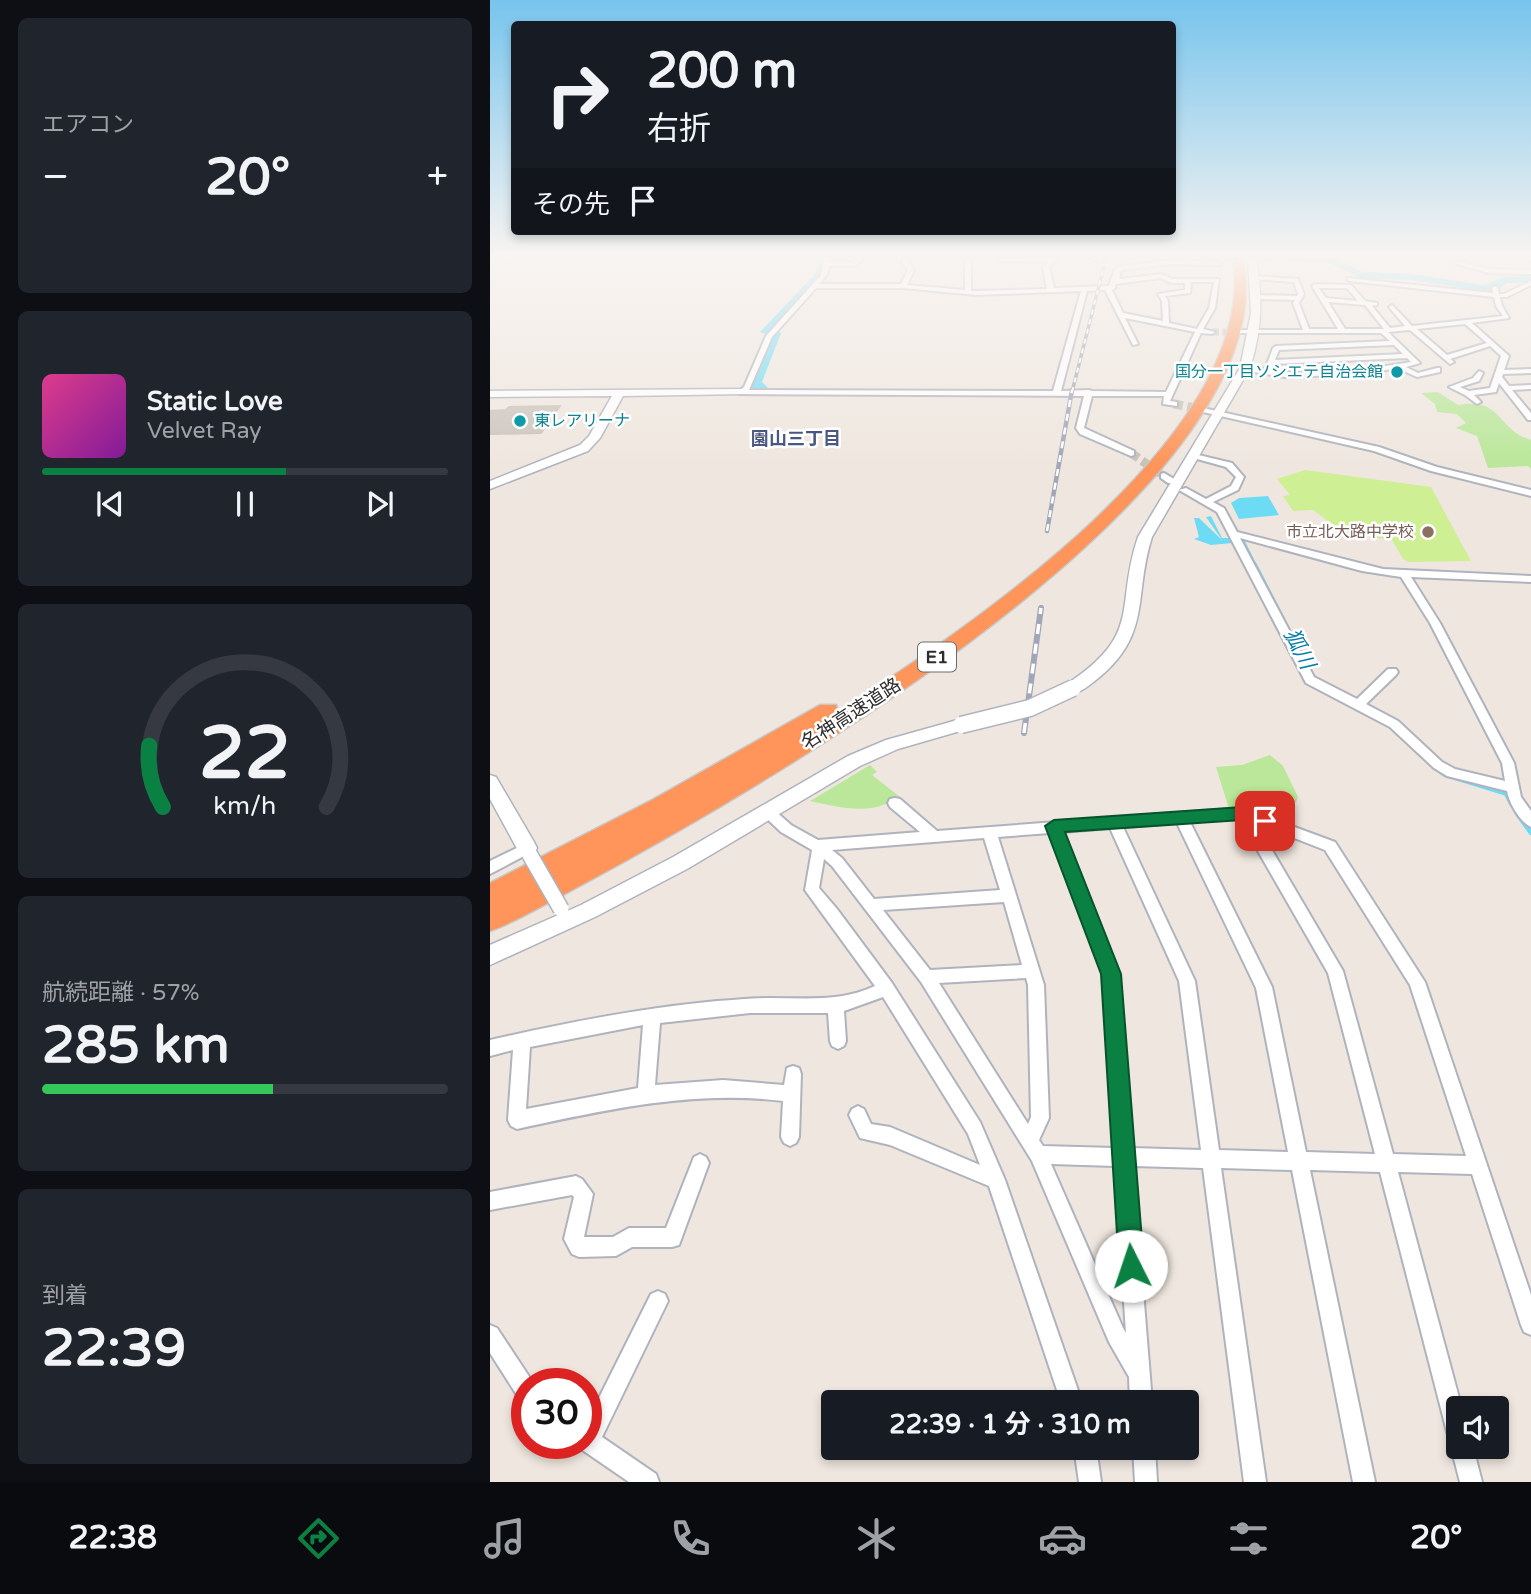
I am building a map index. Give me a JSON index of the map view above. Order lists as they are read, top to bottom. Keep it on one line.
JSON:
{"streets":{"highway":["E1","名神高速道路"]},"districts":["園山三丁目"],"water":["狐川"],"places":["国分一丁目ソシエテ自治会館","東レアリーナ","市立北大路中学校"],"page":{"tile":["エアコン",["航続距離 · 57%","285 km"],["到着","22:39"]],"turn":["200 m","右折"],"heat":["−","20°","+"],"then":"その先","song":["Static Love","Velvet Ray"],"limit":"30","trip":"22:39 · 1 分 · 310 m","tabs":["22:38","20°"],"gauge":["22","km/h"]}}
